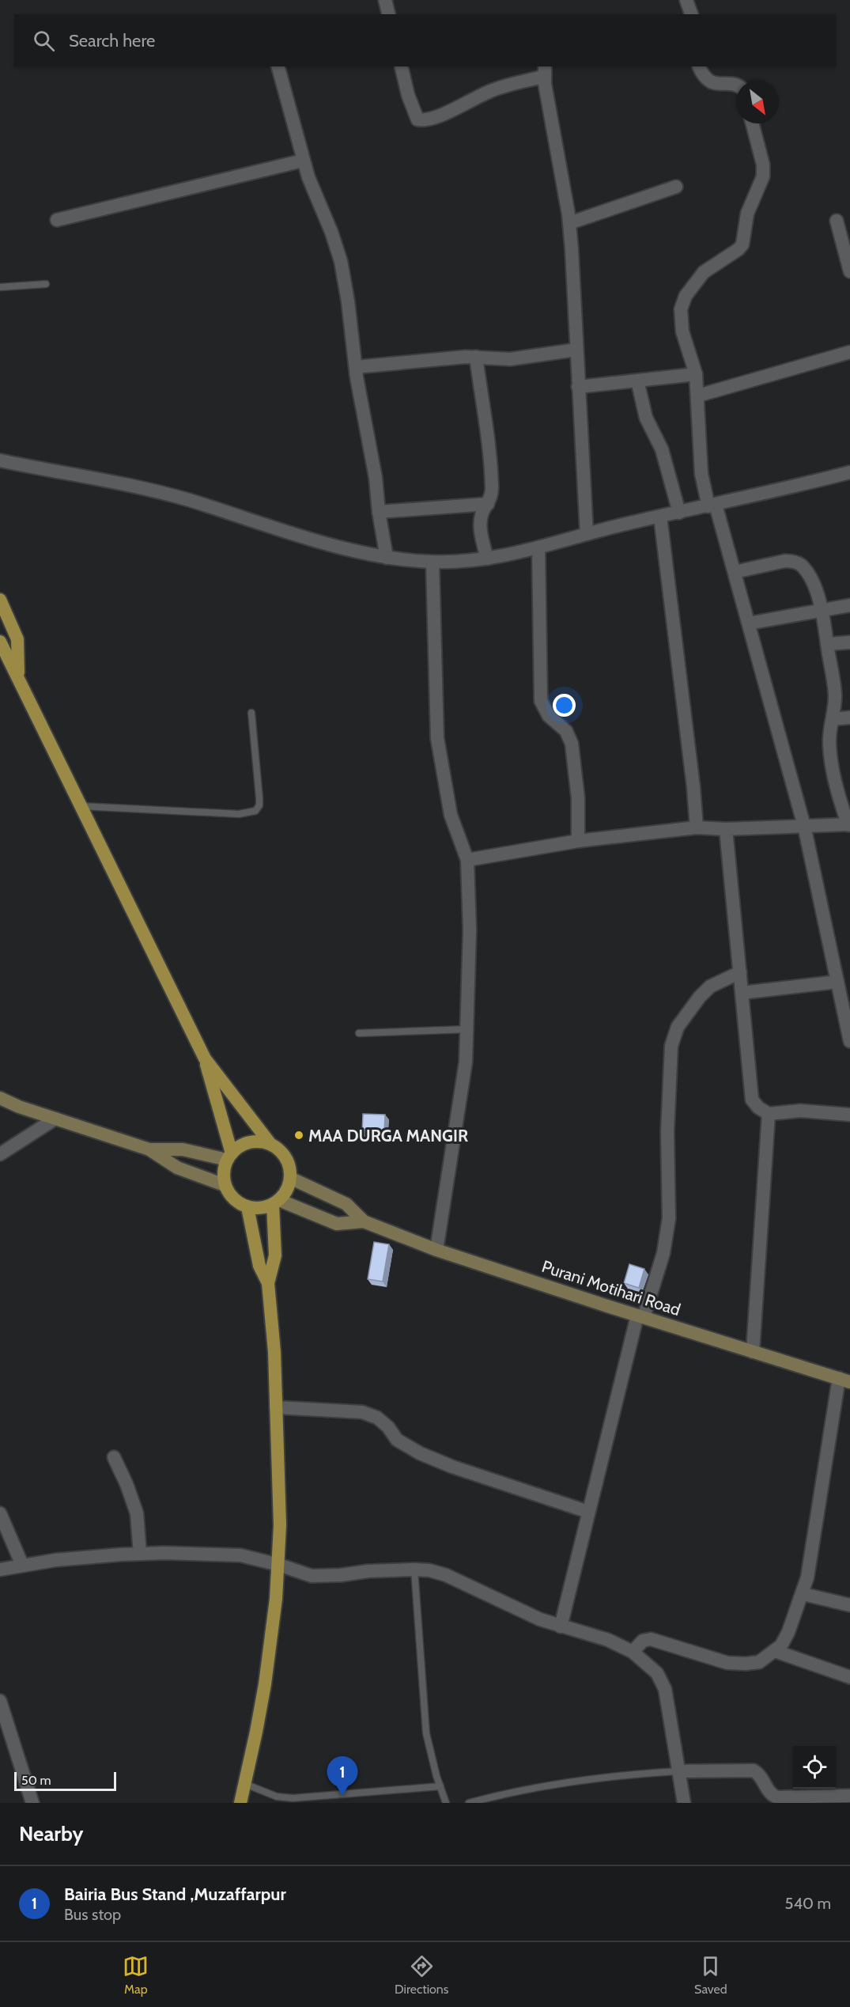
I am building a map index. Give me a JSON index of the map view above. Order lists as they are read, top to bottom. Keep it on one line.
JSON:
{"streets":{"main road":["Purani Motihari Road"]},"places":["MAA DURGA MANGIR"],"scale_bar":"50 m","north":"bottom right","page":{"search":"Search here","pins":"1","scale":"50 m","heading":"Nearby","list":[{"mark":"1","name":"Bairia Bus Stand ,Muzaffarpur","note":"Bus stop","value":"540 m"}],"nav":["Map","Directions","Saved"]}}
